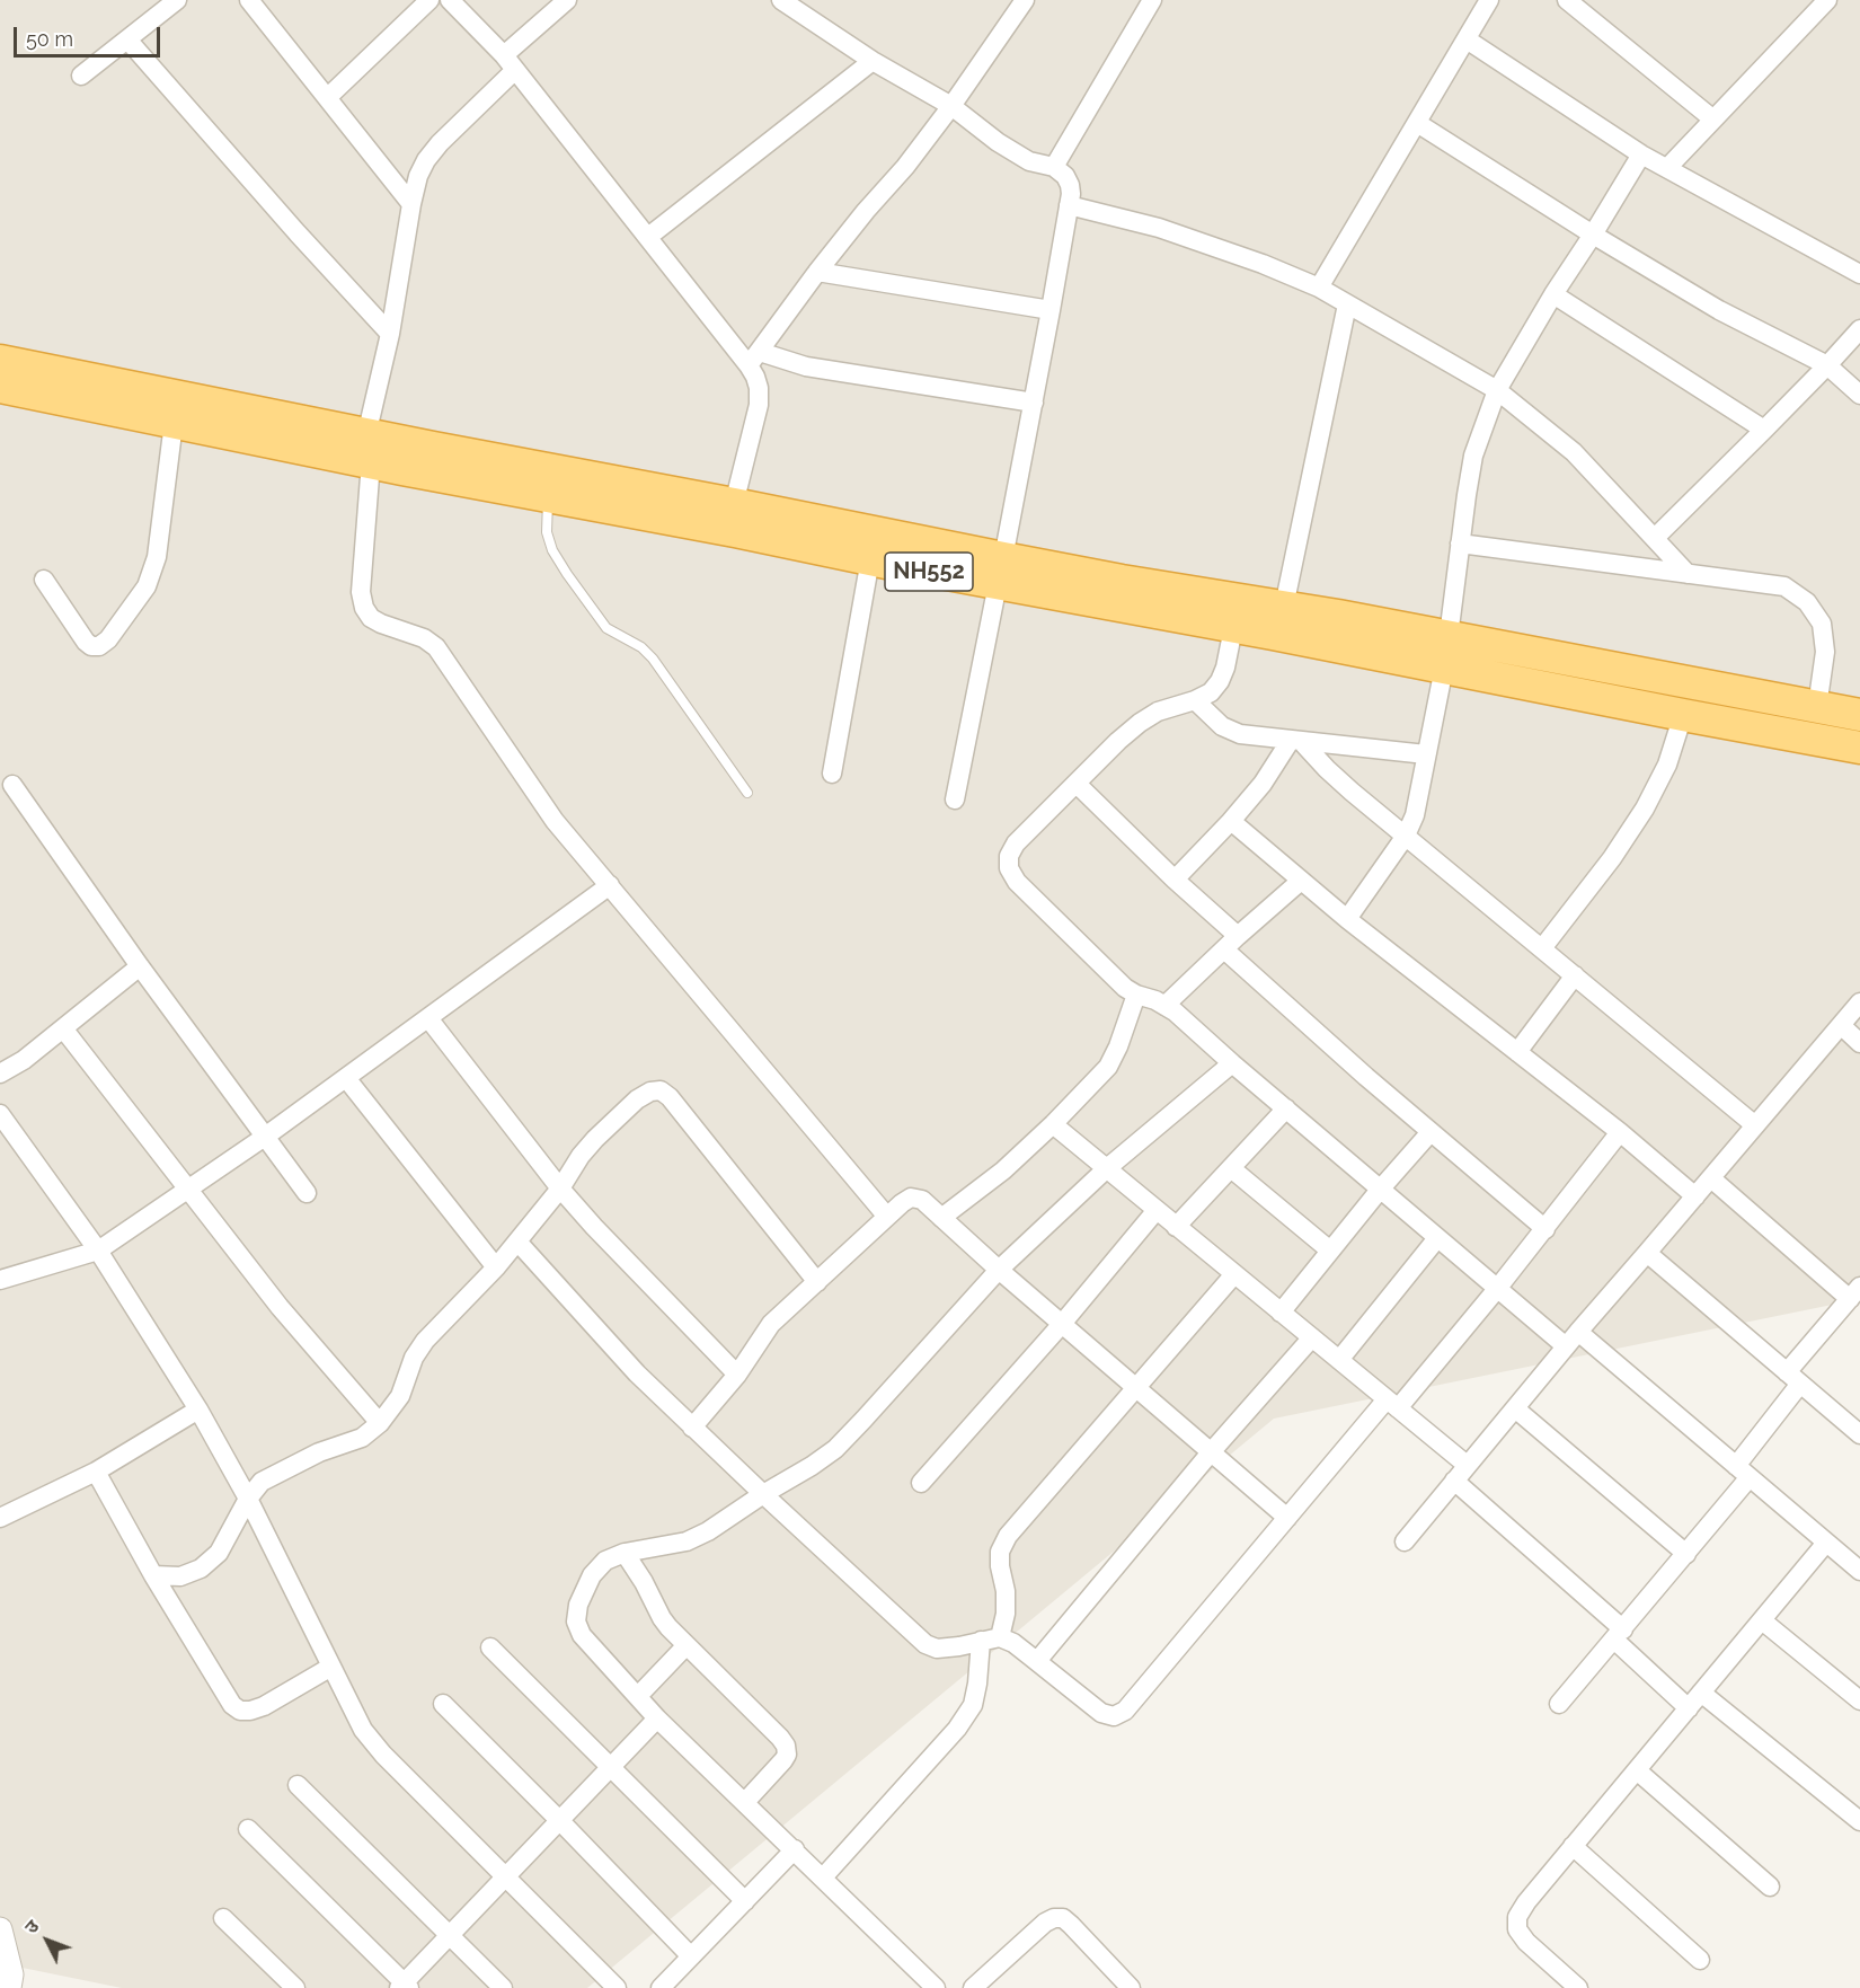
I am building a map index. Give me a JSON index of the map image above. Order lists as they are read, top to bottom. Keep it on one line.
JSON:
{"streets":{"highway":["NH552"]},"scale_bar":"50 m","north":"top left"}
